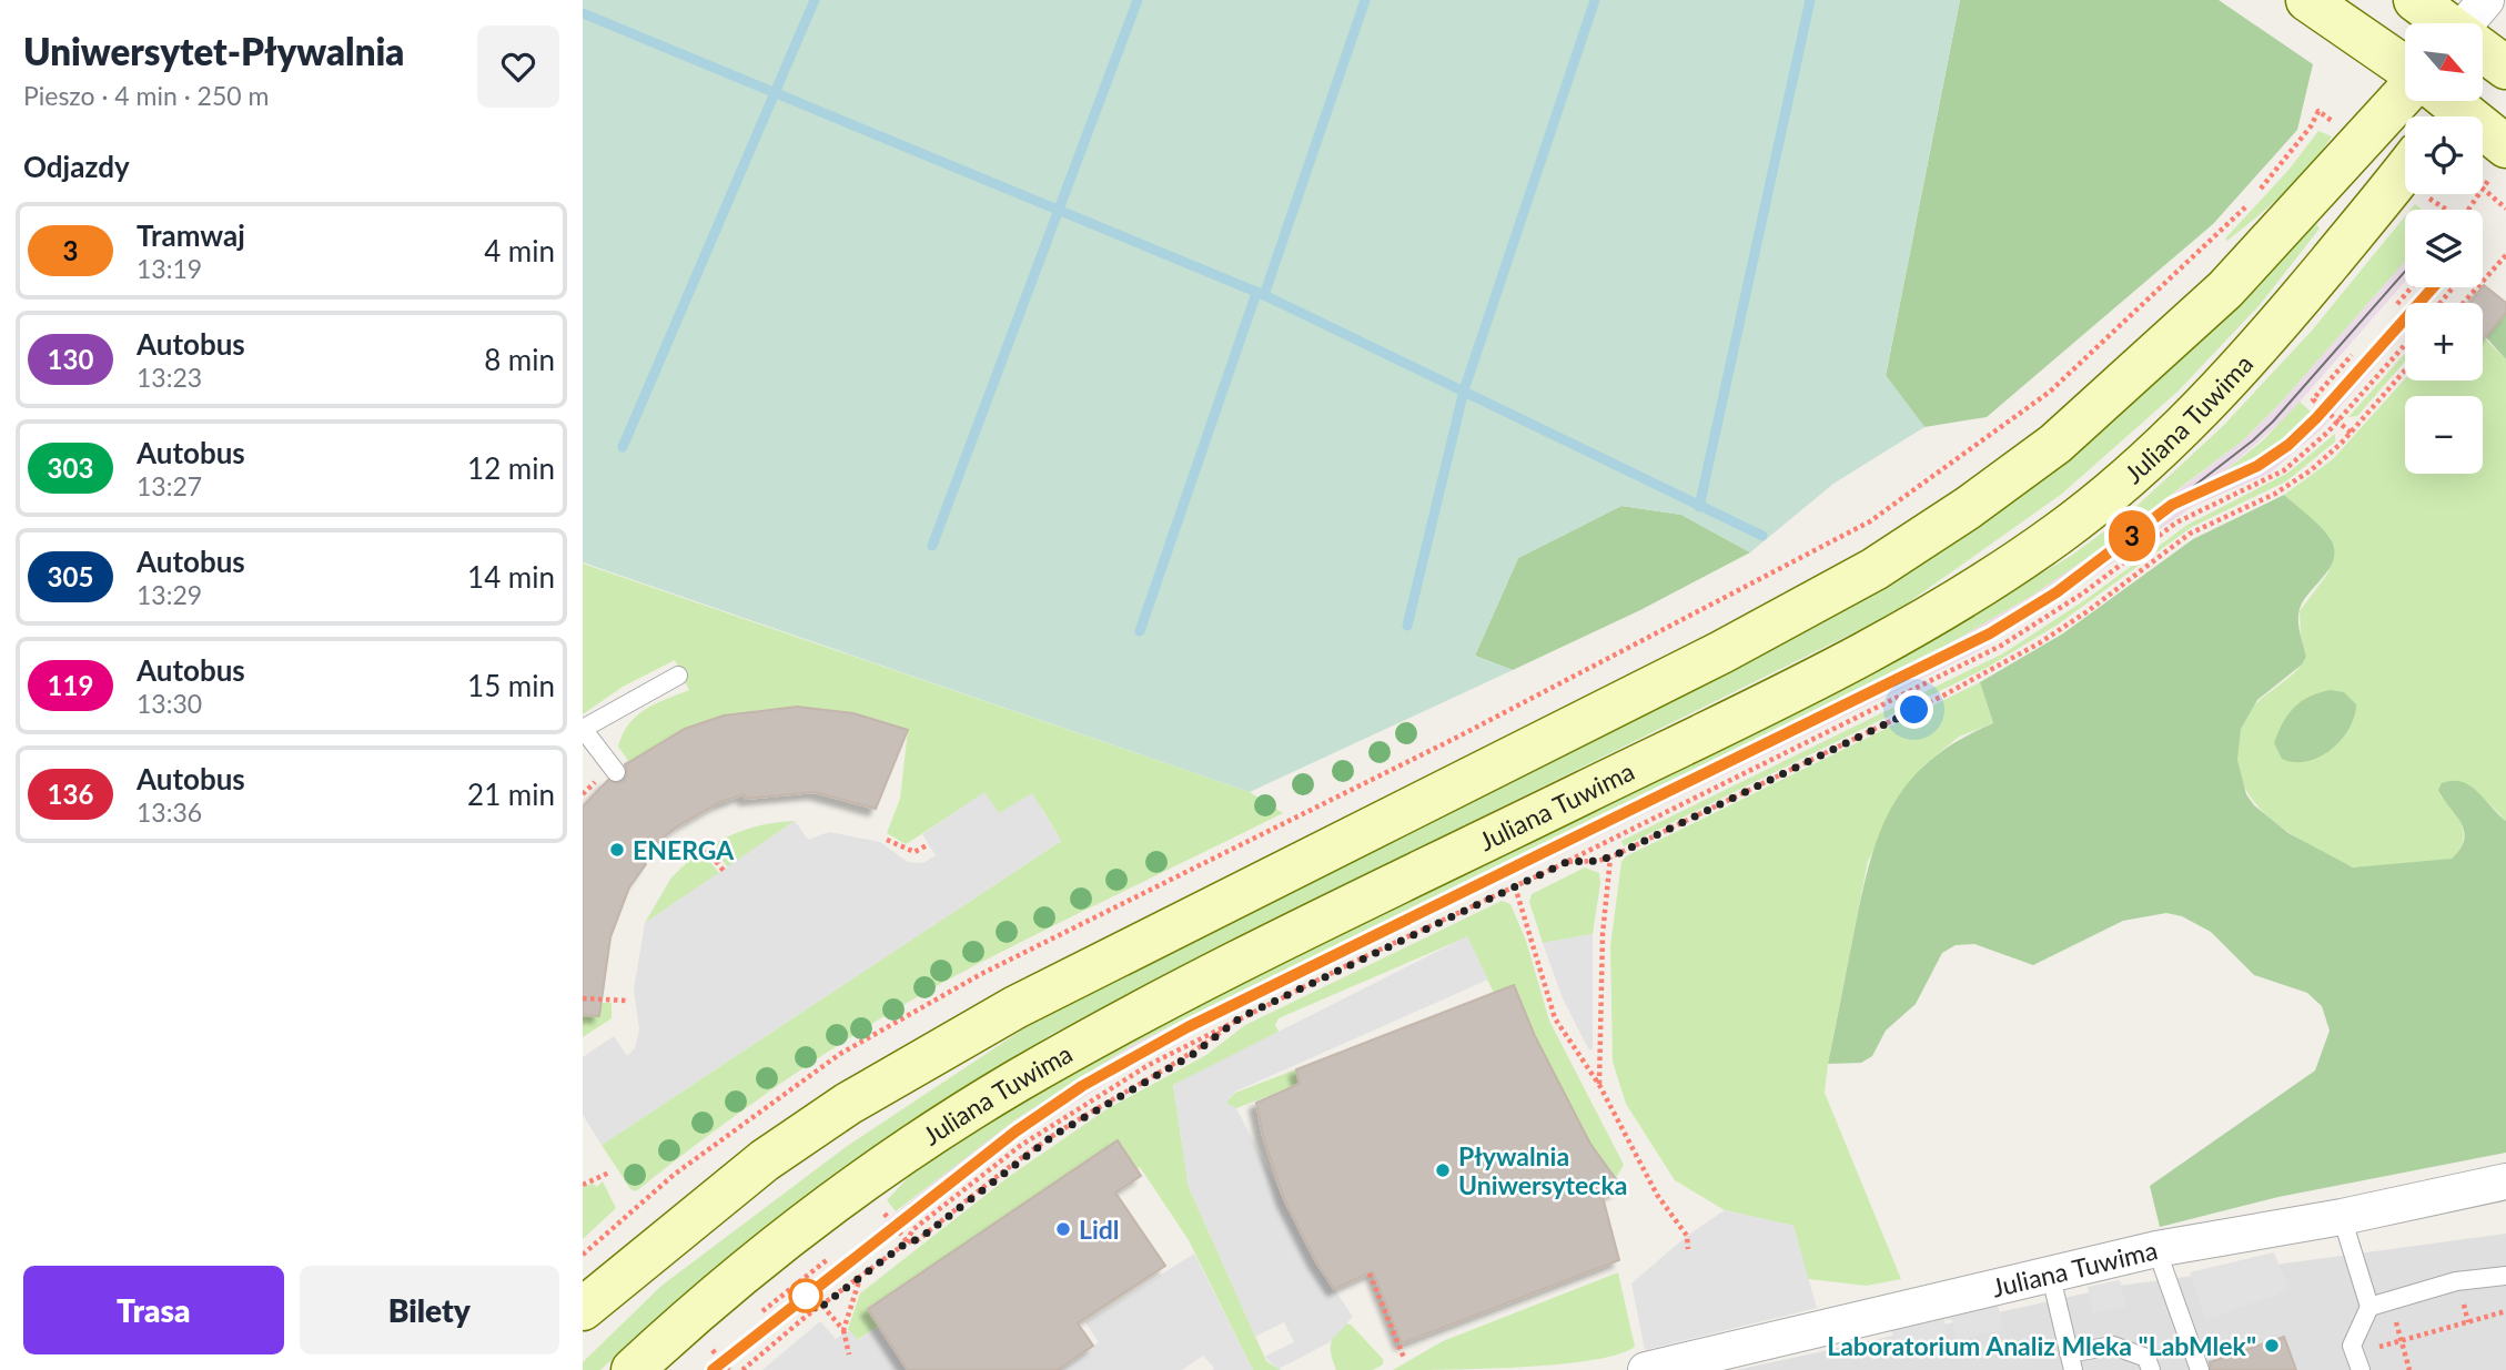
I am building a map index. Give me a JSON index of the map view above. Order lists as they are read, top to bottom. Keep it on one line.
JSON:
{"streets":{"main road":["Juliana Tuwima"]},"places":["ENERGA","Pływalnia Uniwersytecka","Lidl","Laboratorium Analiz Mleka \"LabMlek\""],"lines":["tram line 3"],"north":"bottom right","page":{"heading":[["Uniwersytet-Pływalnia","Pieszo · 4 min · 250 m"],"Odjazdy"],"on_map":"3","map_buttons":["+","−"],"list":[{"mark":"3","name":"Tramwaj","note":"13:19","value":"4 min"},{"mark":"130","name":"Autobus","note":"13:23","value":"8 min"},{"mark":"303","name":"Autobus","note":"13:27","value":"12 min"},{"mark":"305","name":"Autobus","note":"13:29","value":"14 min"},{"mark":"119","name":"Autobus","note":"13:30","value":"15 min"},{"mark":"136","name":"Autobus","note":"13:36","value":"21 min"}],"buttons":["Trasa","Bilety"]}}
